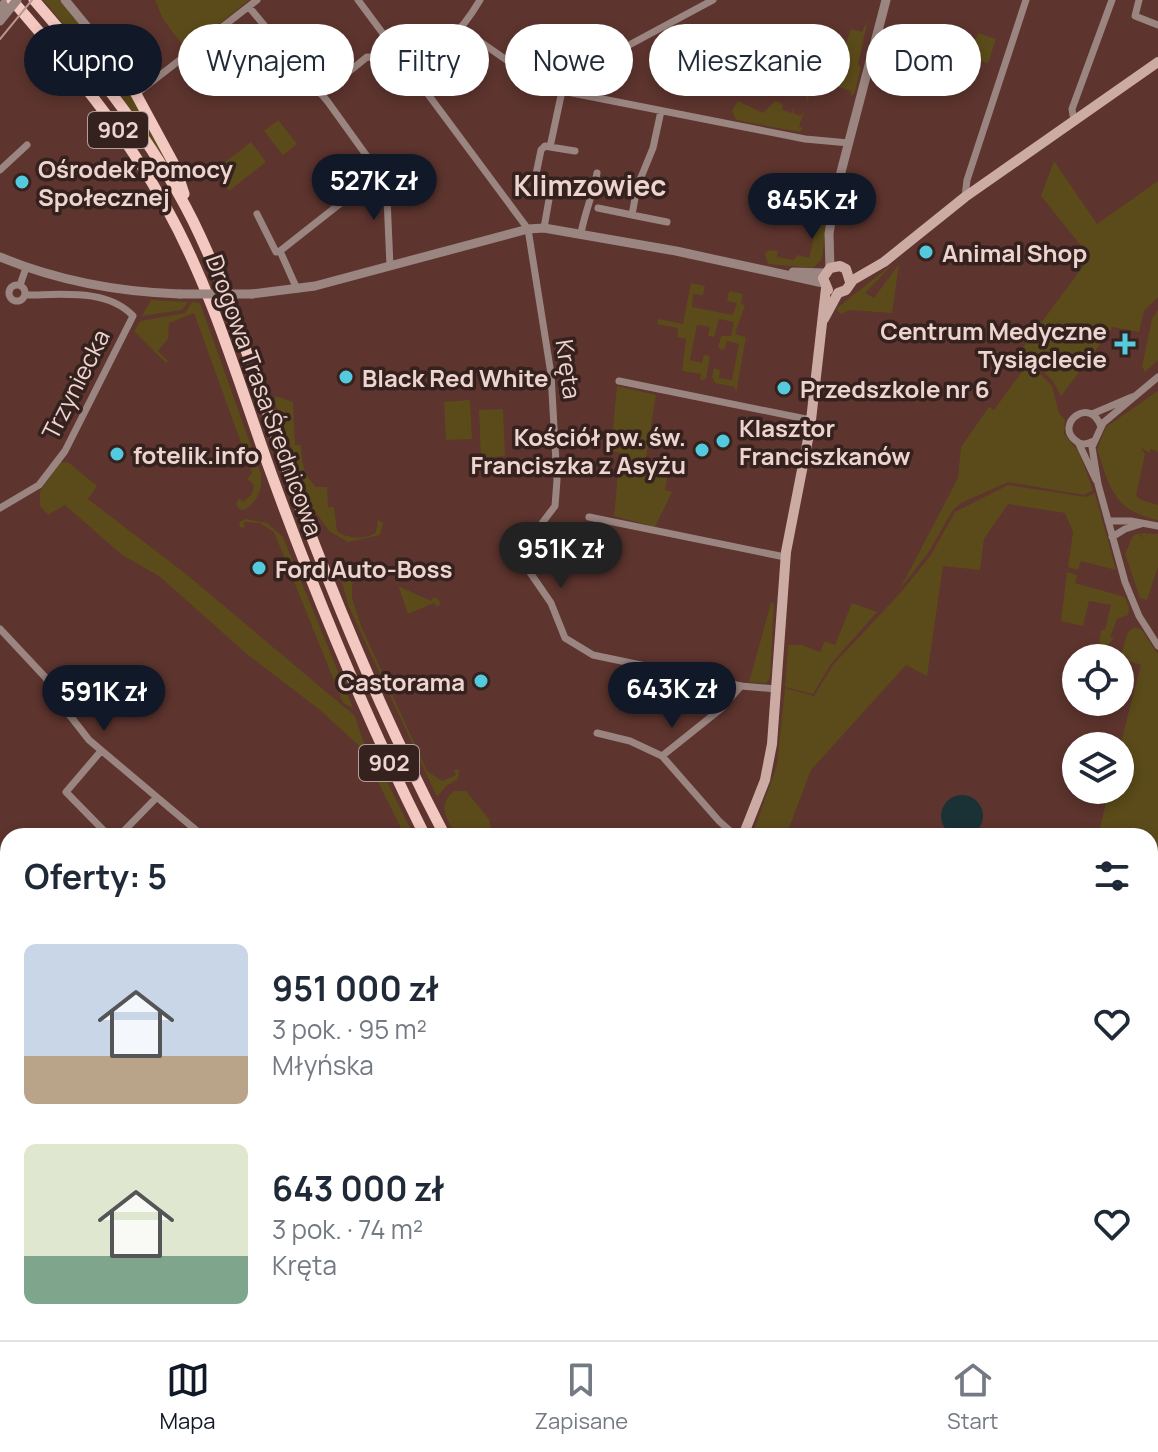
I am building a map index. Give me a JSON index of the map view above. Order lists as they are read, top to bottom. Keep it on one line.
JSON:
{"streets":{"main road":["902","Drogowa Trasa Średnicowa"],"street":["Kręta","Trzyniecka"]},"districts":["Klimzowiec"],"places":{"other":["Ośrodek Pomocy Społecznej","Animal Shop","Black Red White","Przedszkole nr 6","Klasztor Franciszkanów","Kościół pw. św. Franciszka z Asyżu","fotelik.info","Ford Auto-Boss","Castorama"],"health":["Centrum Medyczne Tysiąclecie"]},"page":{"chip":["Kupno","Wynajem","Filtry","Nowe","Mieszkanie","Dom"],"price":["527K zł","845K zł","951K zł","643K zł","591K zł"],"heading":"Oferty: 5","list":[{"name":"951 000 zł","note":"3 pok. · 95 m² · Młyńska"},{"name":"643 000 zł","note":"3 pok. · 74 m² · Kręta"}],"tabs":["Mapa","Zapisane","Start"]}}
